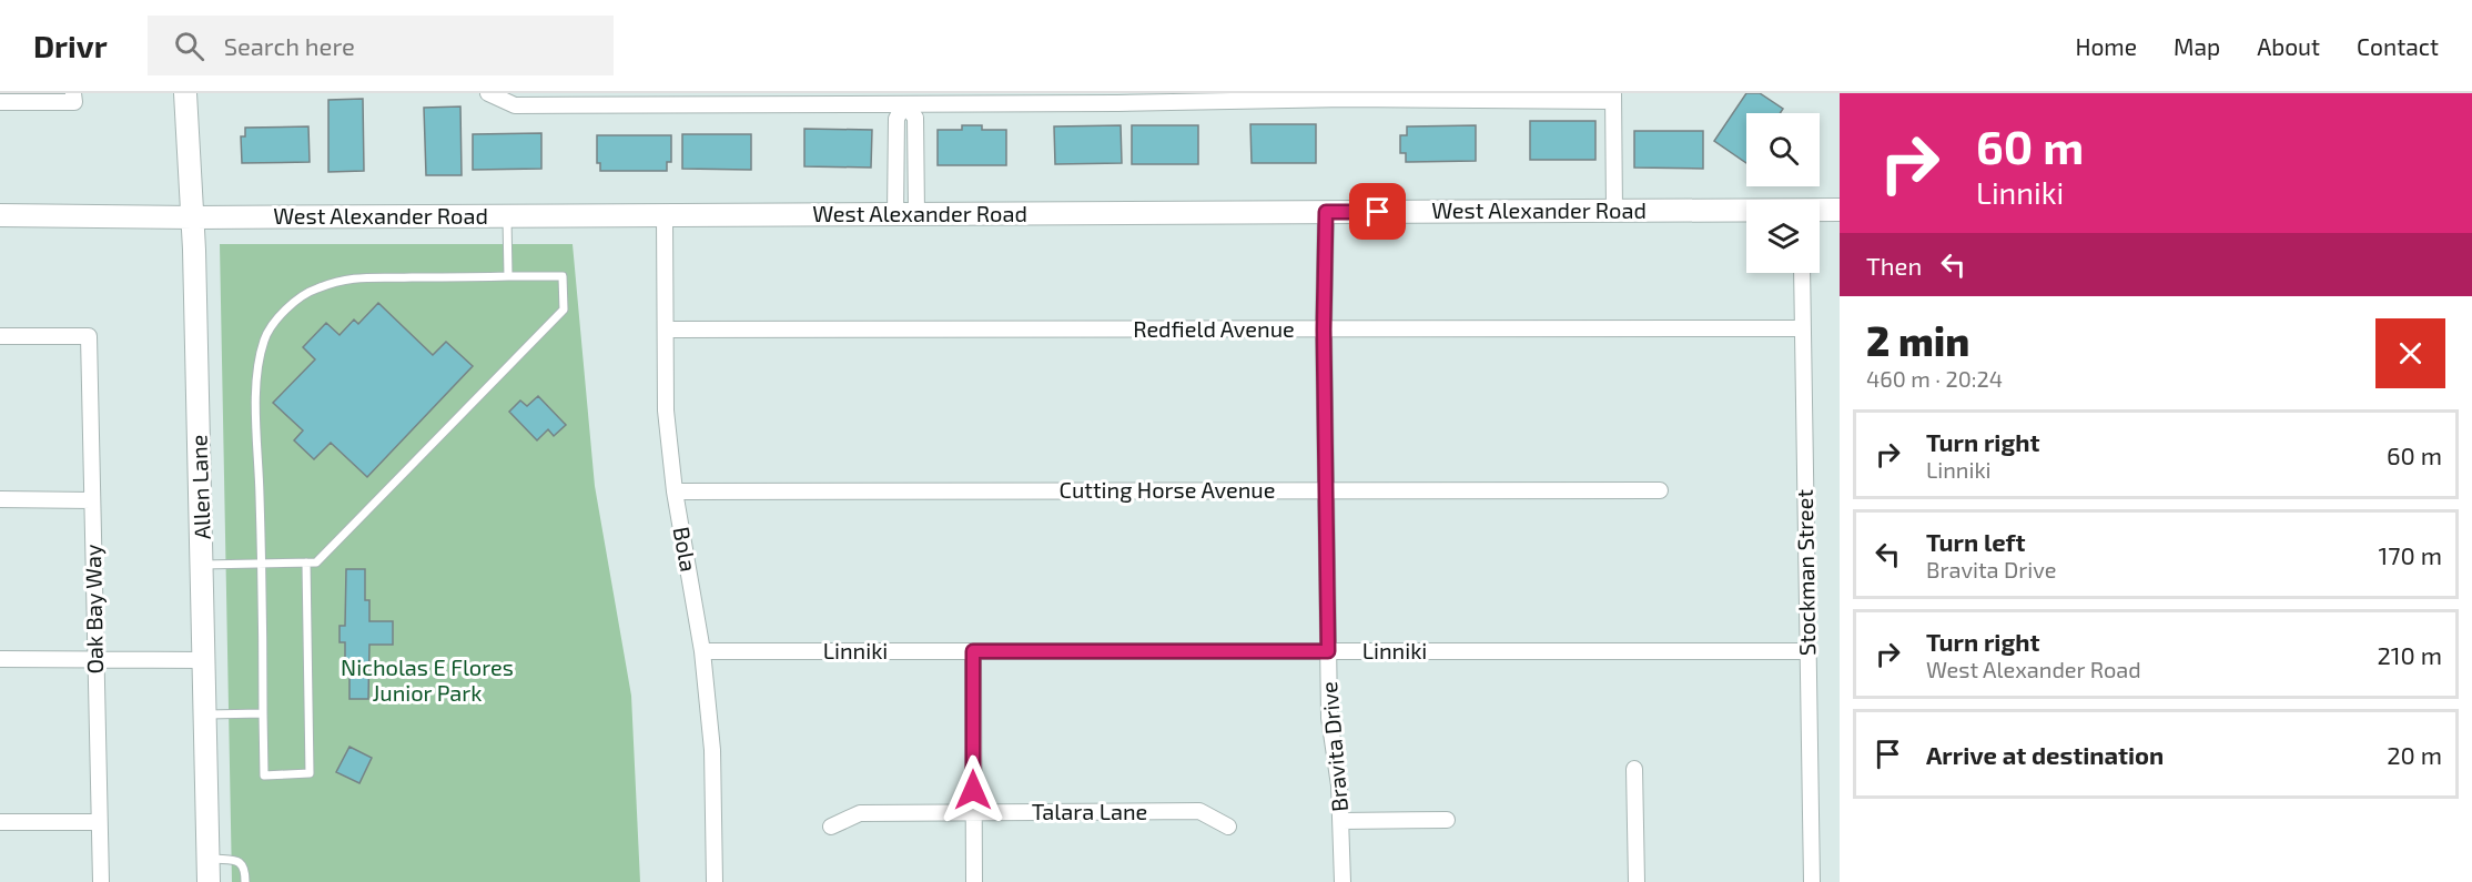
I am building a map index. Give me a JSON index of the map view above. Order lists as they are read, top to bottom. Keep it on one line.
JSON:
{"streets":{"main road":["West Alexander Road","Allen Lane"],"street":["Redfield Avenue","Cutting Horse Avenue","Bola","Stockman Street","Oak Bay Way","Linniki","Bravita Drive","Talara Lane"]},"crossings":[["West Alexander Road","Allen Lane"],["West Alexander Road","Bola"],["West Alexander Road","Bravita Drive"],["Redfield Avenue","Bola"],["Redfield Avenue","Stockman Street"],["Redfield Avenue","Bravita Drive"],["Cutting Horse Avenue","Bola"],["Cutting Horse Avenue","Bravita Drive"],["Bola","Linniki"],["Stockman Street","Linniki"],["Linniki","Bravita Drive"]],"parks":["Nicholas E Flores Junior Park"],"page":{"header":"Drivr","search":"Search here","nav":["Home","Map","About","Contact"],"turn":["60 m","Linniki"],"then":"Then","heading":["2 min","460 m · 20:24"],"list":[{"name":"Turn right","note":"Linniki","value":"60 m"},{"name":"Turn left","note":"Bravita Drive","value":"170 m"},{"name":"Turn right","note":"West Alexander Road","value":"210 m"},{"name":"Arrive at destination","value":"20 m"}]}}
